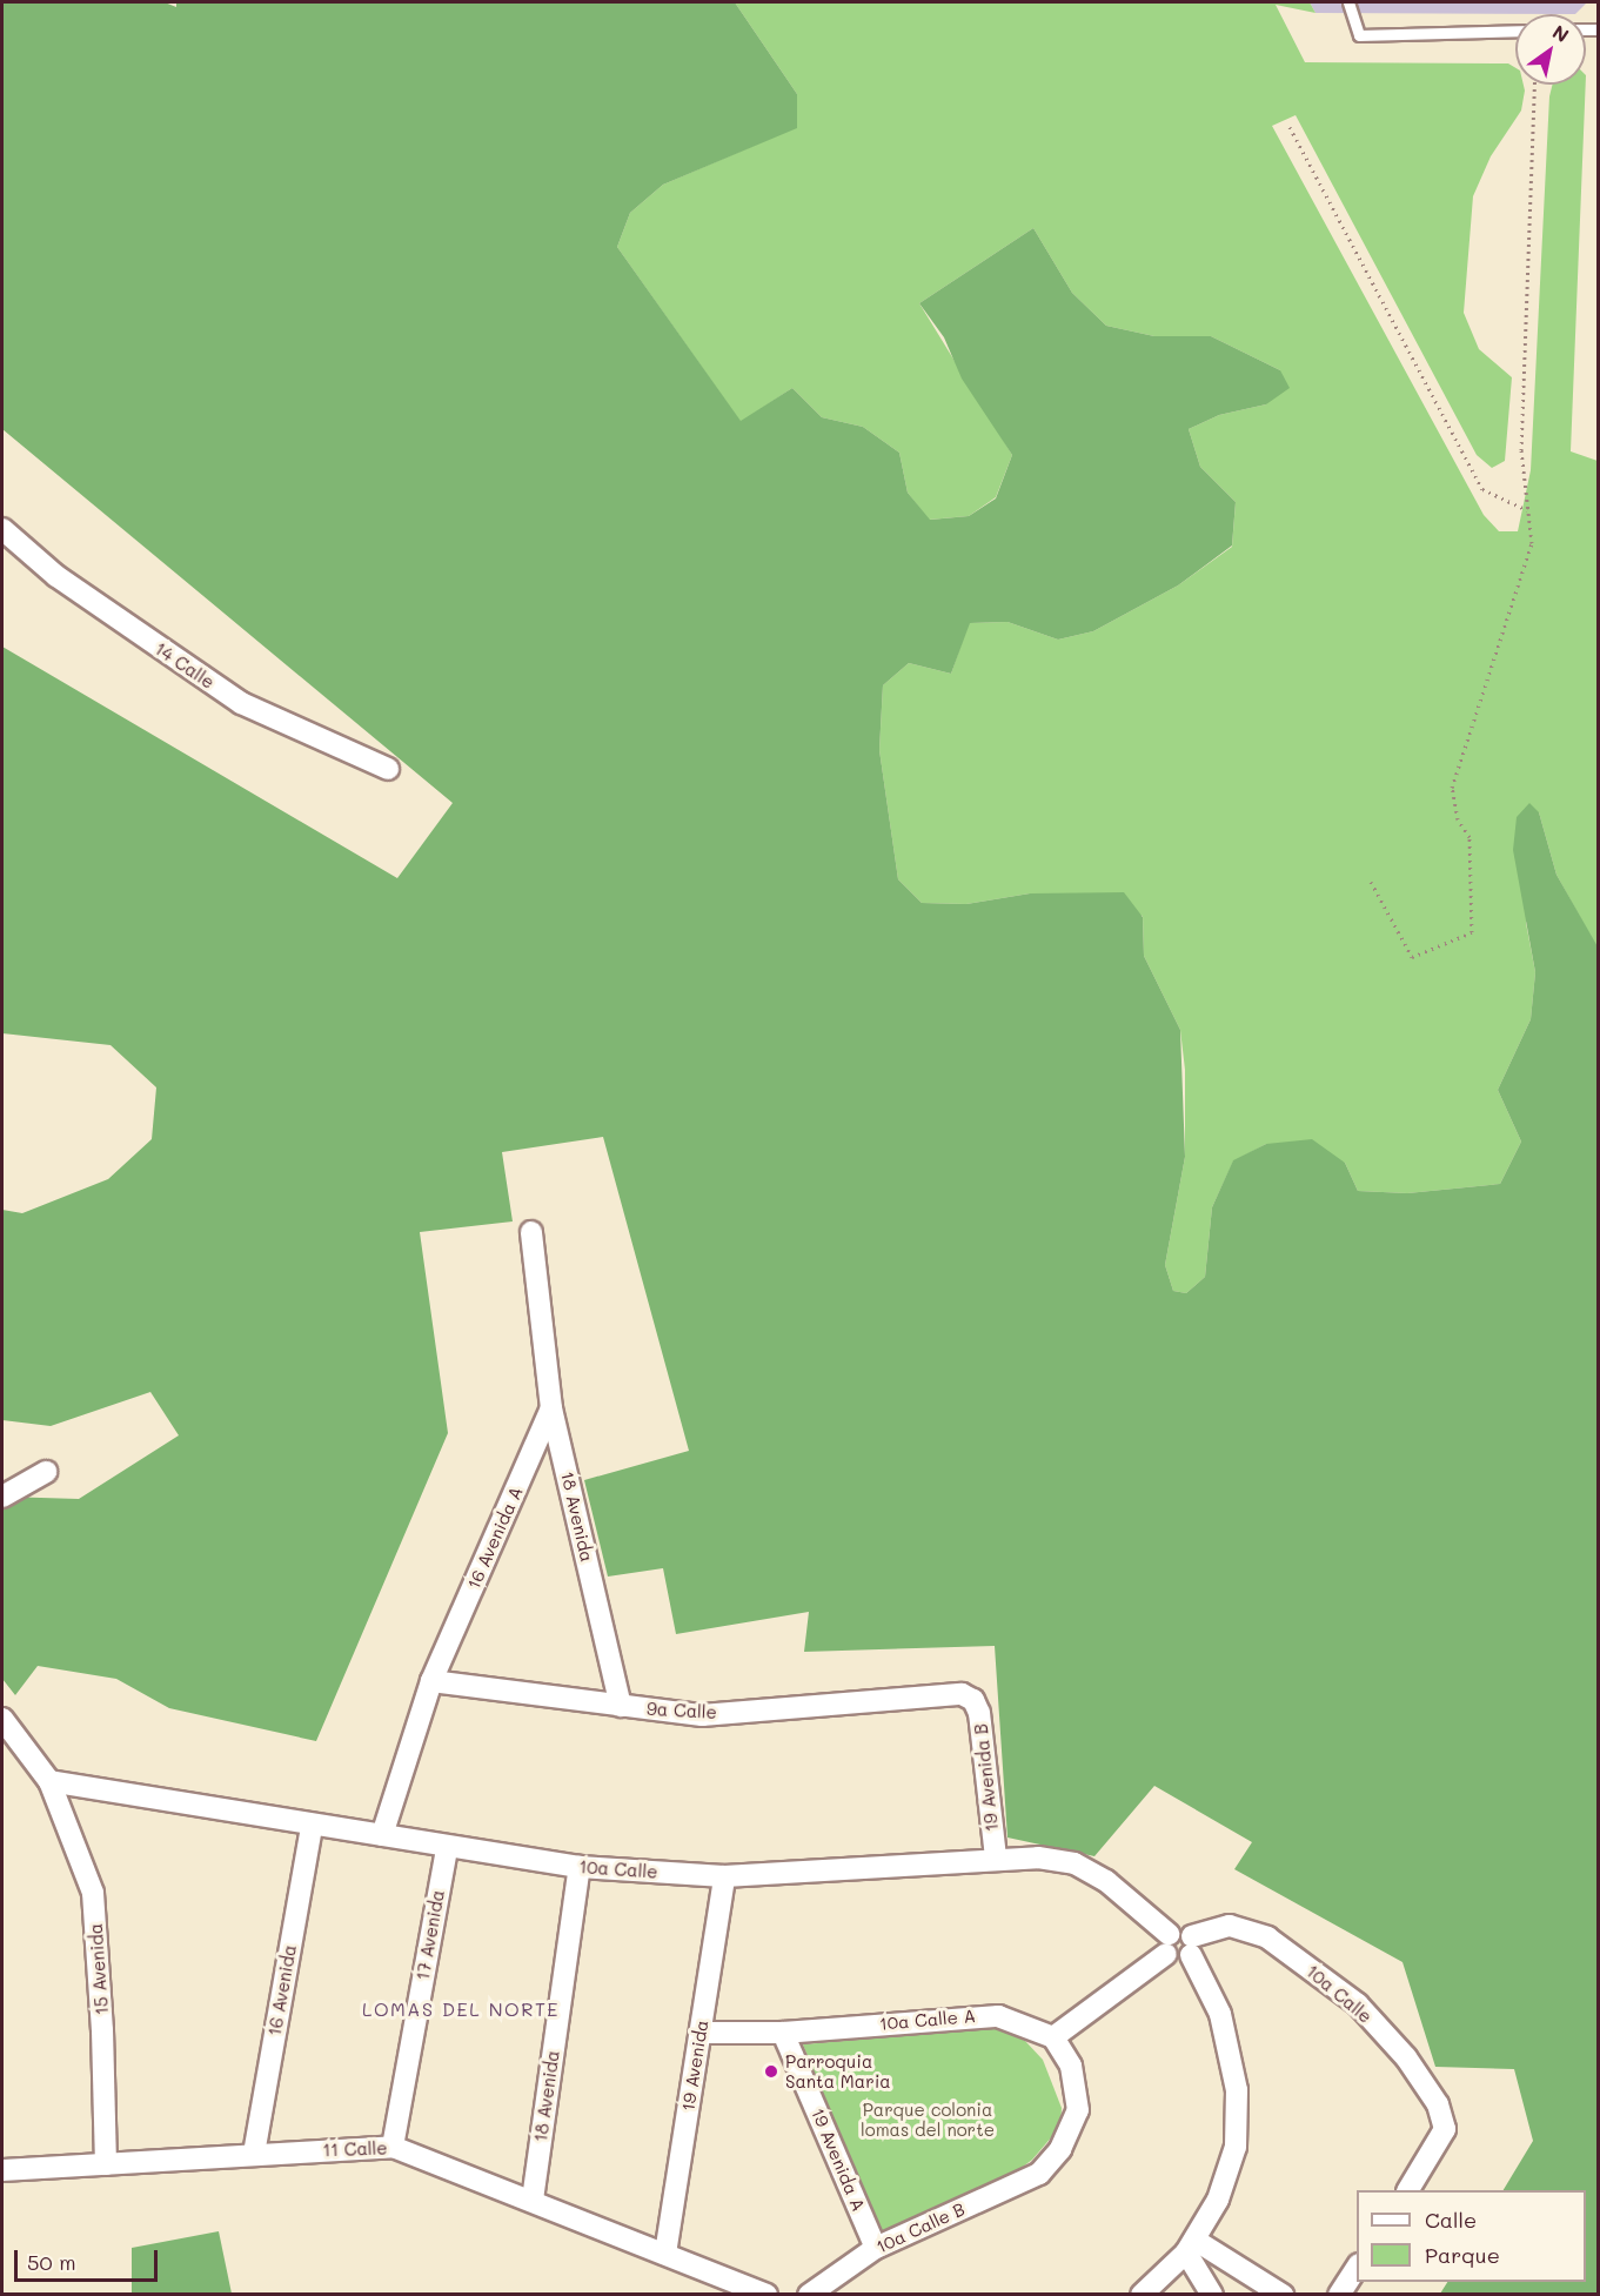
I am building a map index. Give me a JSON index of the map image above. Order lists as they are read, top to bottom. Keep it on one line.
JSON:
{"streets":{"street":["14 Calle","18 Avenida","16 Avenida A","9a Calle","19 Avenida B","10a Calle","17 Avenida","15 Avenida","16 Avenida","10a Calle A","19 Avenida","11 Calle","19 Avenida A","10a Calle B"]},"crossings":[["18 Avenida","16 Avenida A"],["18 Avenida","9a Calle"],["18 Avenida","10a Calle"],["18 Avenida","11 Calle"],["16 Avenida A","9a Calle"],["16 Avenida A","10a Calle"],["9a Calle","19 Avenida B"],["19 Avenida B","10a Calle"],["10a Calle","17 Avenida"],["10a Calle","15 Avenida"],["10a Calle","16 Avenida"],["10a Calle","19 Avenida"],["17 Avenida","11 Calle"],["15 Avenida","11 Calle"],["16 Avenida","11 Calle"],["10a Calle A","19 Avenida"],["10a Calle A","19 Avenida A"],["10a Calle A","10a Calle B"],["19 Avenida","11 Calle"],["19 Avenida A","10a Calle B"]],"districts":["LOMAS DEL NORTE"],"parks":["Parque colonia lomas del norte"],"places":["Parroquia Santa Maria"],"legend":["Calle","Parque"],"scale_bar":"50 m","north":"top right"}
